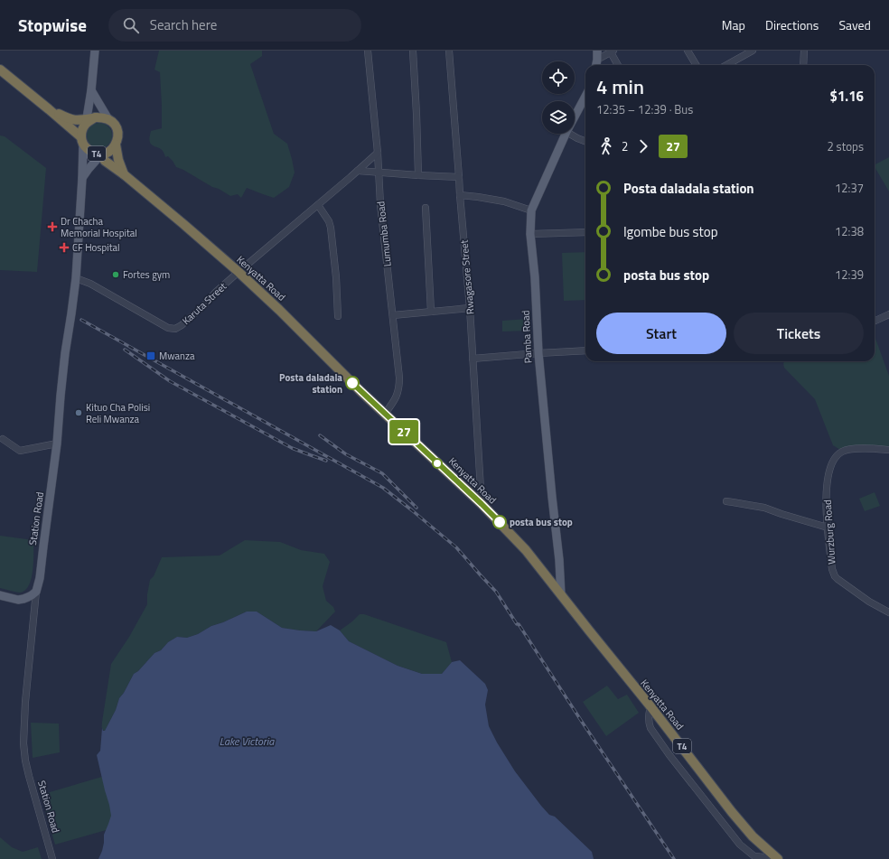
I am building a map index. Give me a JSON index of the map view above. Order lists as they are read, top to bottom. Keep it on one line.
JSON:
{"streets":{"highway":["T4","Kenyatta Road"],"main road":["Pamba Road","Station Road"],"street":["Lumumba Road","Rwagasore Street","Karuta Street","Wurzburg Road"]},"crossings":[["T4","Kenyatta Road"],["T4","Station Road"],["Lumumba Road","Kenyatta Road"],["Lumumba Road","Karuta Street"],["Rwagasore Street","Kenyatta Road"],["Kenyatta Road","Karuta Street"],["Kenyatta Road","Pamba Road"],["Kenyatta Road","Station Road"],["Karuta Street","Station Road"]],"water":["Lake Victoria"],"places":{"health":["Dr Chacha Memorial Hospital","CF Hospital"],"other":["Fortes gym","Posta daladala station","Kituo Cha Polisi Reli Mwanza","posta bus stop"],"transit":["Mwanza"]},"lines":["bus line 27"],"page":{"header":"Stopwise","search":"Search here","nav":["Map","Directions","Saved"],"on_map":"27","heading":["4 min","12:35 – 12:39 · Bus","$1.16"],"legs":["2","27","2 stops"],"list":[{"name":"Posta daladala station","value":"12:37"},{"name":"Igombe bus stop","value":"12:38"},{"name":"posta bus stop","value":"12:39"}],"buttons":["Start","Tickets"]}}
